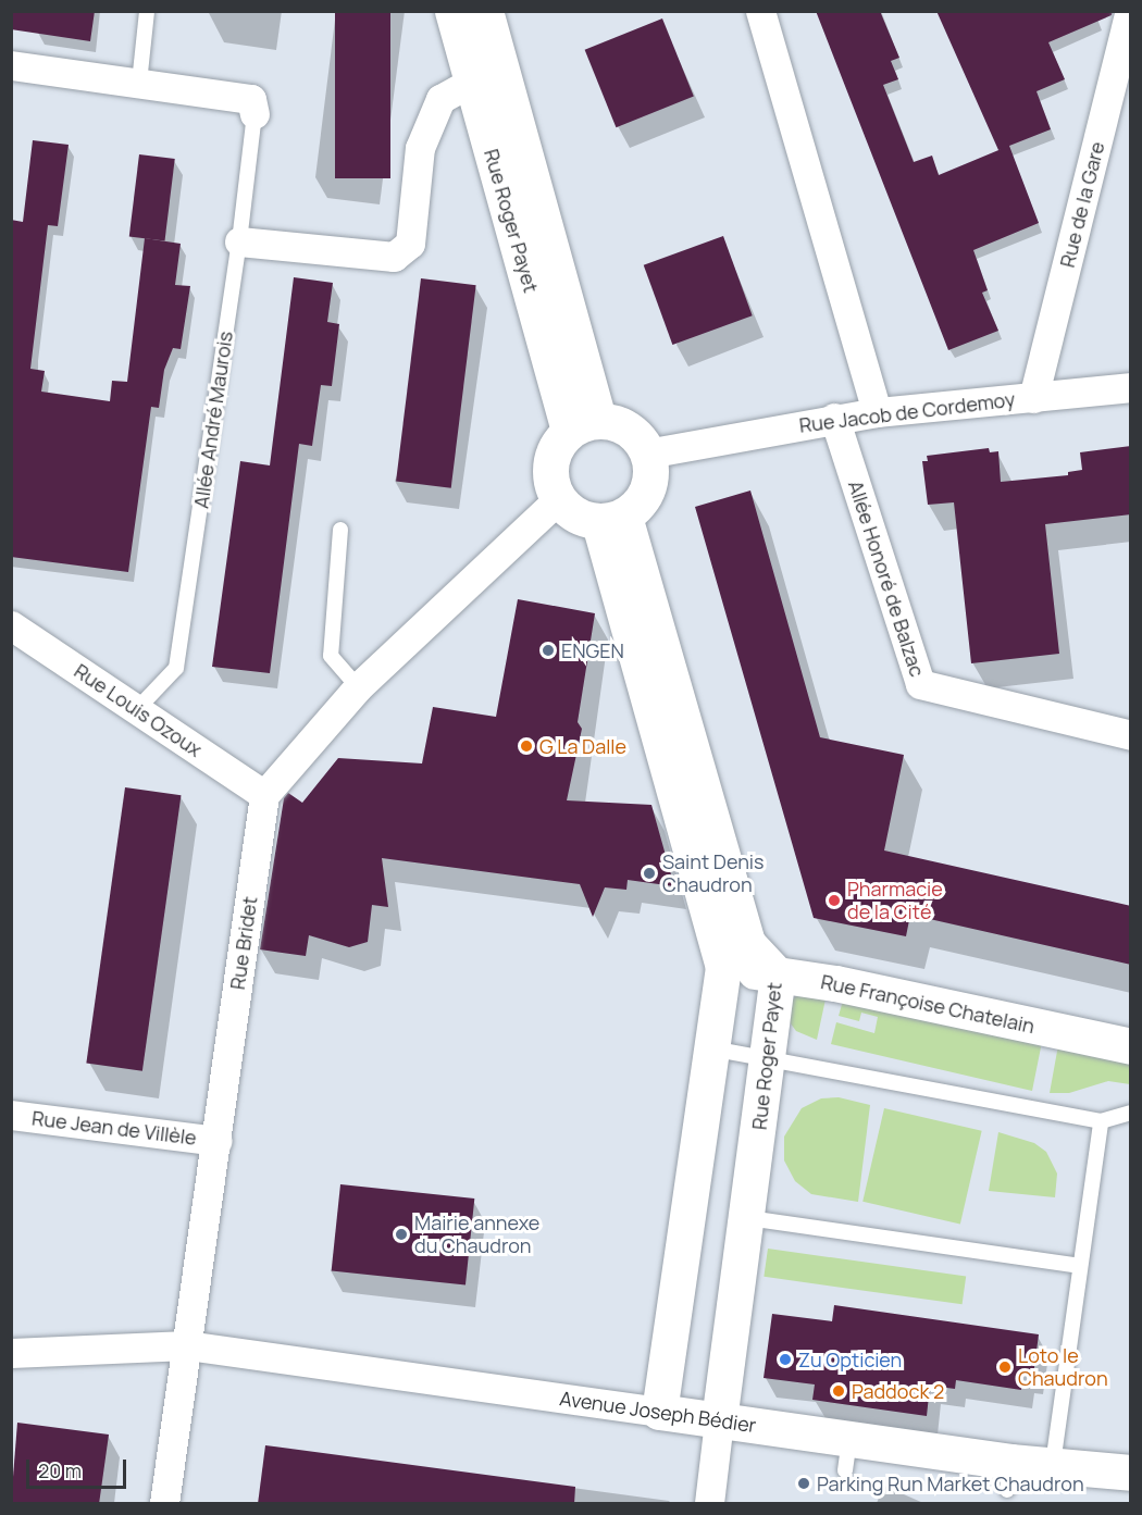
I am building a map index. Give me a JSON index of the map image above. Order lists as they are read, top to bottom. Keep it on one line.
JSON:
{"streets":{"street":["Rue de la Gare","Rue Roger Payet","Rue Jacob de Cordemoy","Allée Honoré de Balzac","Rue Louis Ozoux","Rue Bridet","Rue Françoise Chatelain","Rue Jean de Villèle","Avenue Joseph Bédier"],"lane":["Allée André Maurois"]},"crossings":[["Rue de la Gare","Rue Jacob de Cordemoy"],["Rue Roger Payet","Rue Jacob de Cordemoy"],["Rue Roger Payet","Rue Françoise Chatelain"],["Rue Roger Payet","Avenue Joseph Bédier"],["Rue Jacob de Cordemoy","Allée Honoré de Balzac"],["Allée André Maurois","Rue Louis Ozoux"],["Rue Louis Ozoux","Rue Bridet"],["Rue Bridet","Rue Jean de Villèle"],["Rue Bridet","Avenue Joseph Bédier"]],"places":["ENGEN","G La Dalle","Saint Denis Chaudron","Pharmacie de la Cité","Mairie annexe du Chaudron","Zu Opticien","Loto le Chaudron","Paddock 2","Parking Run Market Chaudron"],"scale_bar":"20 m"}
